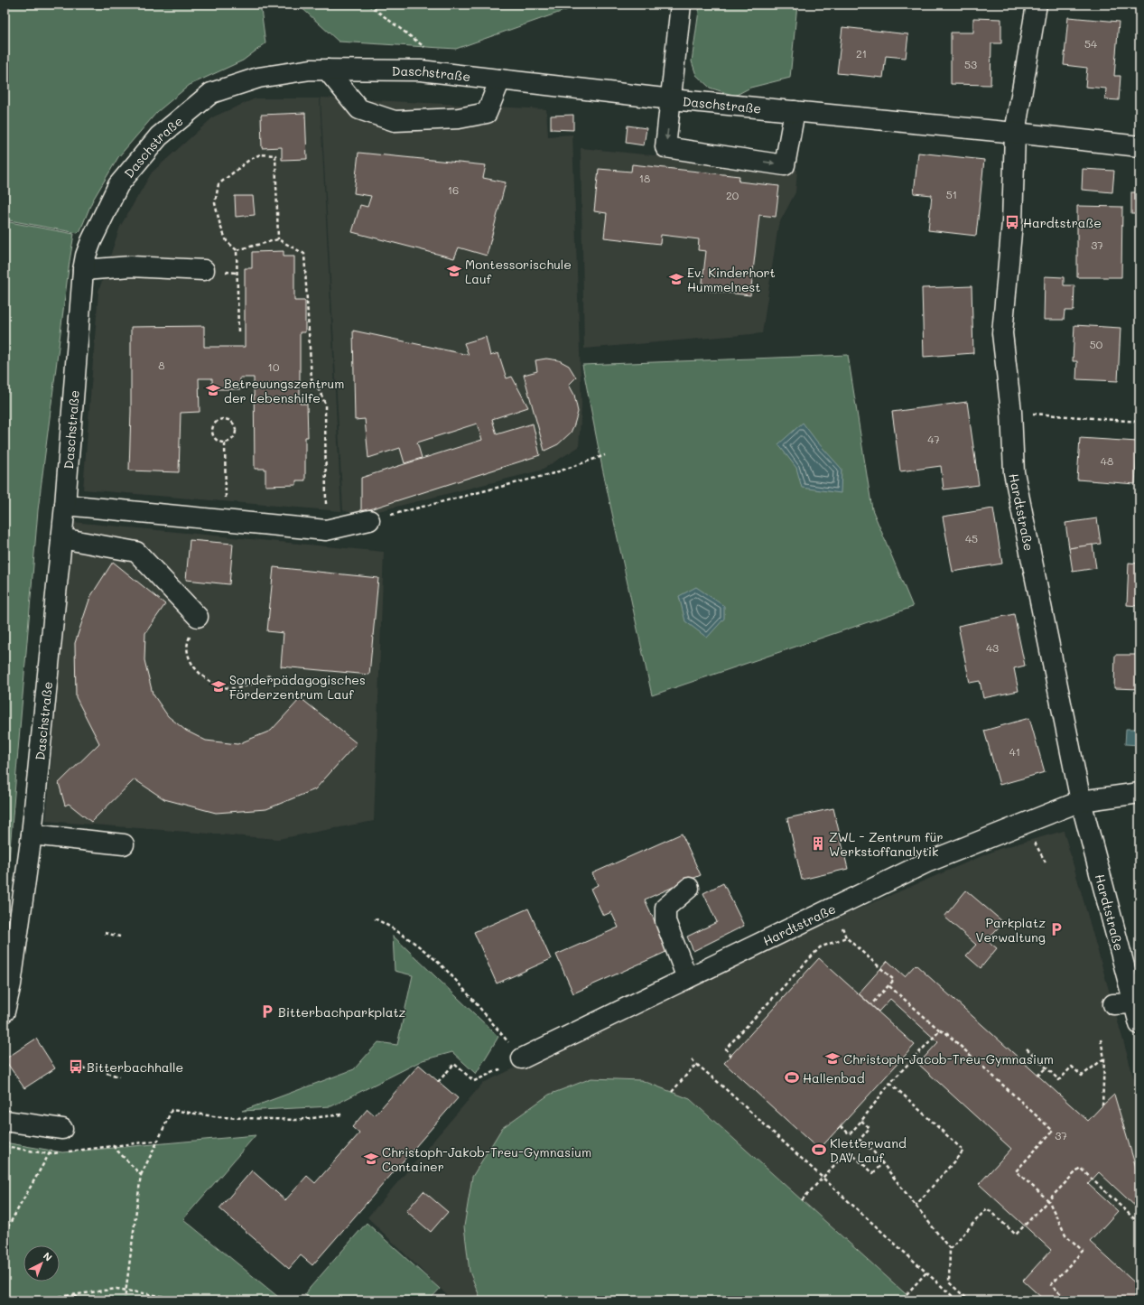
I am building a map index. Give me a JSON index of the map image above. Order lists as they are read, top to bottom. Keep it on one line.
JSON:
{"streets":{"street":["Daschstraße","Hardtstraße"]},"crossings":[["Daschstraße","Hardtstraße"]],"places":{"bus stop":["Hardtstraße","Bitterbachhalle"],"school or university":["Montessorischule Lauf","Ev. Kinderhort Hummelnest","Betreuungszentrum der Lebenshilfe","Sonderpädagogisches Förderzentrum Lauf","Christoph-Jacob-Treu-Gymnasium","Christoph-Jakob-Treu-Gymnasium Container"],"building":["ZWL - Zentrum für Werkstoffanalytik"],"parking":["Parkplatz Verwaltung","Bitterbachparkplatz"],"sports":["Hallenbad","Kletterwand DAV Lauf"]},"house_numbers":["54","21","53","18","16","51","20","37","50","8","10","47","48","45","43","41","37"],"north":"top right"}
